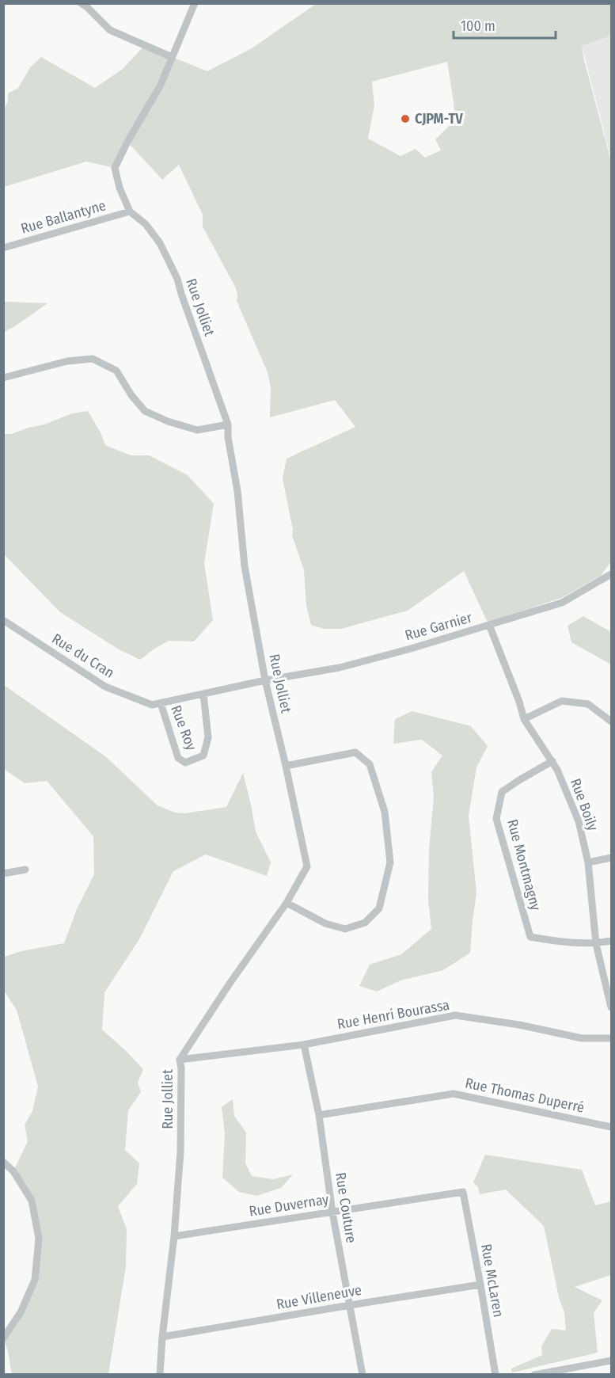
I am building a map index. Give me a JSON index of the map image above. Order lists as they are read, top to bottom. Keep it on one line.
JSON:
{"streets":{"street":["Rue Ballantyne","Rue Jolliet","Rue Garnier","Rue du Cran","Rue Roy","Rue Boily","Rue Montmagny","Rue Henri Bourassa","Rue Thomas Duperré","Rue Duvernay","Rue Couture","Rue McLaren","Rue Villeneuve"]},"crossings":[["Rue Ballantyne","Rue Jolliet"],["Rue Jolliet","Rue Garnier"],["Rue Jolliet","Rue du Cran"],["Rue Jolliet","Rue Henri Bourassa"],["Rue Jolliet","Rue Duvernay"],["Rue Jolliet","Rue Villeneuve"],["Rue Garnier","Rue du Cran"],["Rue Garnier","Rue Boily"],["Rue du Cran","Rue Roy"],["Rue Boily","Rue Montmagny"],["Rue Henri Bourassa","Rue Couture"],["Rue Thomas Duperré","Rue Couture"],["Rue Duvernay","Rue Couture"],["Rue Duvernay","Rue McLaren"],["Rue Couture","Rue Villeneuve"],["Rue McLaren","Rue Villeneuve"]],"places":["CJPM-TV"],"scale_bar":"100 m"}
